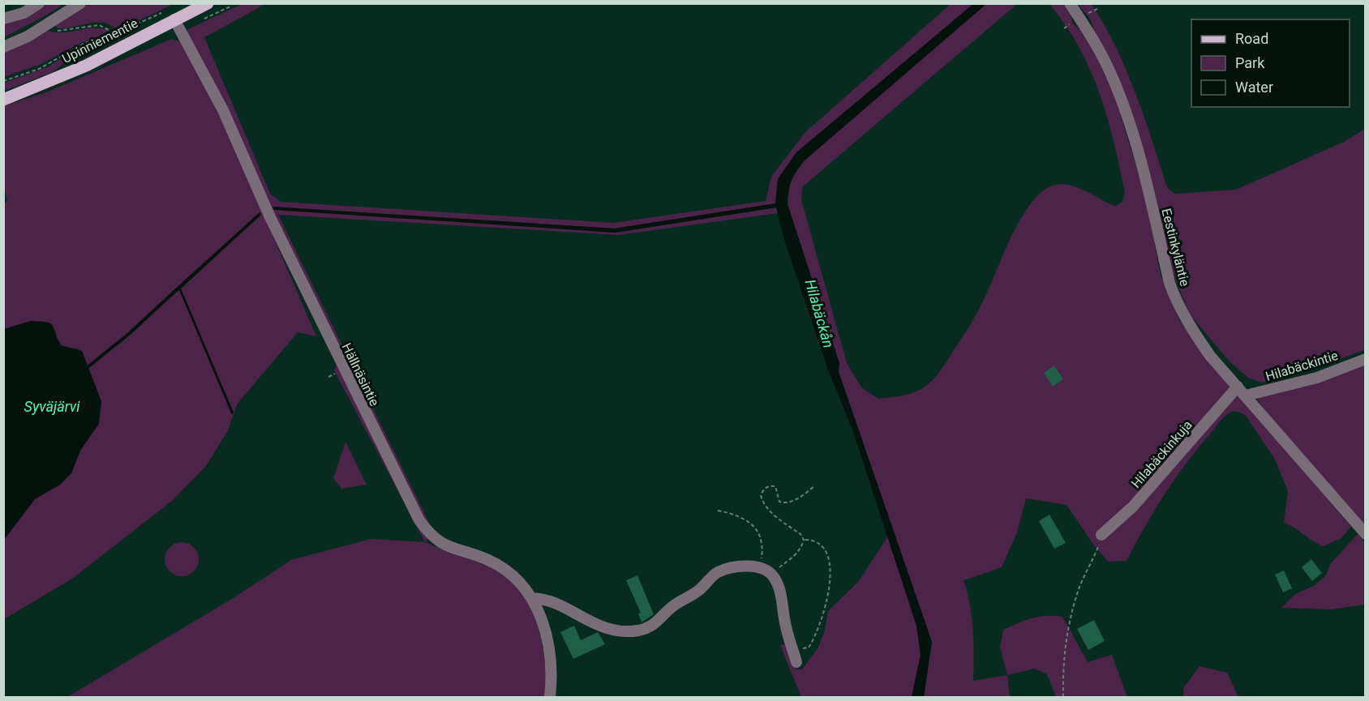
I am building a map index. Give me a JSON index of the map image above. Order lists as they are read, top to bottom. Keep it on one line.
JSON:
{"streets":{"main road":["Upinniementie"],"street":["Eestinkyläntie","Hilabäckintie","Hällnäsintie","Hilabäckinkuja"]},"crossings":[["Upinniementie","Hällnäsintie"],["Eestinkyläntie","Hilabäckintie"],["Eestinkyläntie","Hilabäckinkuja"]],"water":["Hilabäckån","Syväjärvi"],"legend":["Road","Park","Water"]}
